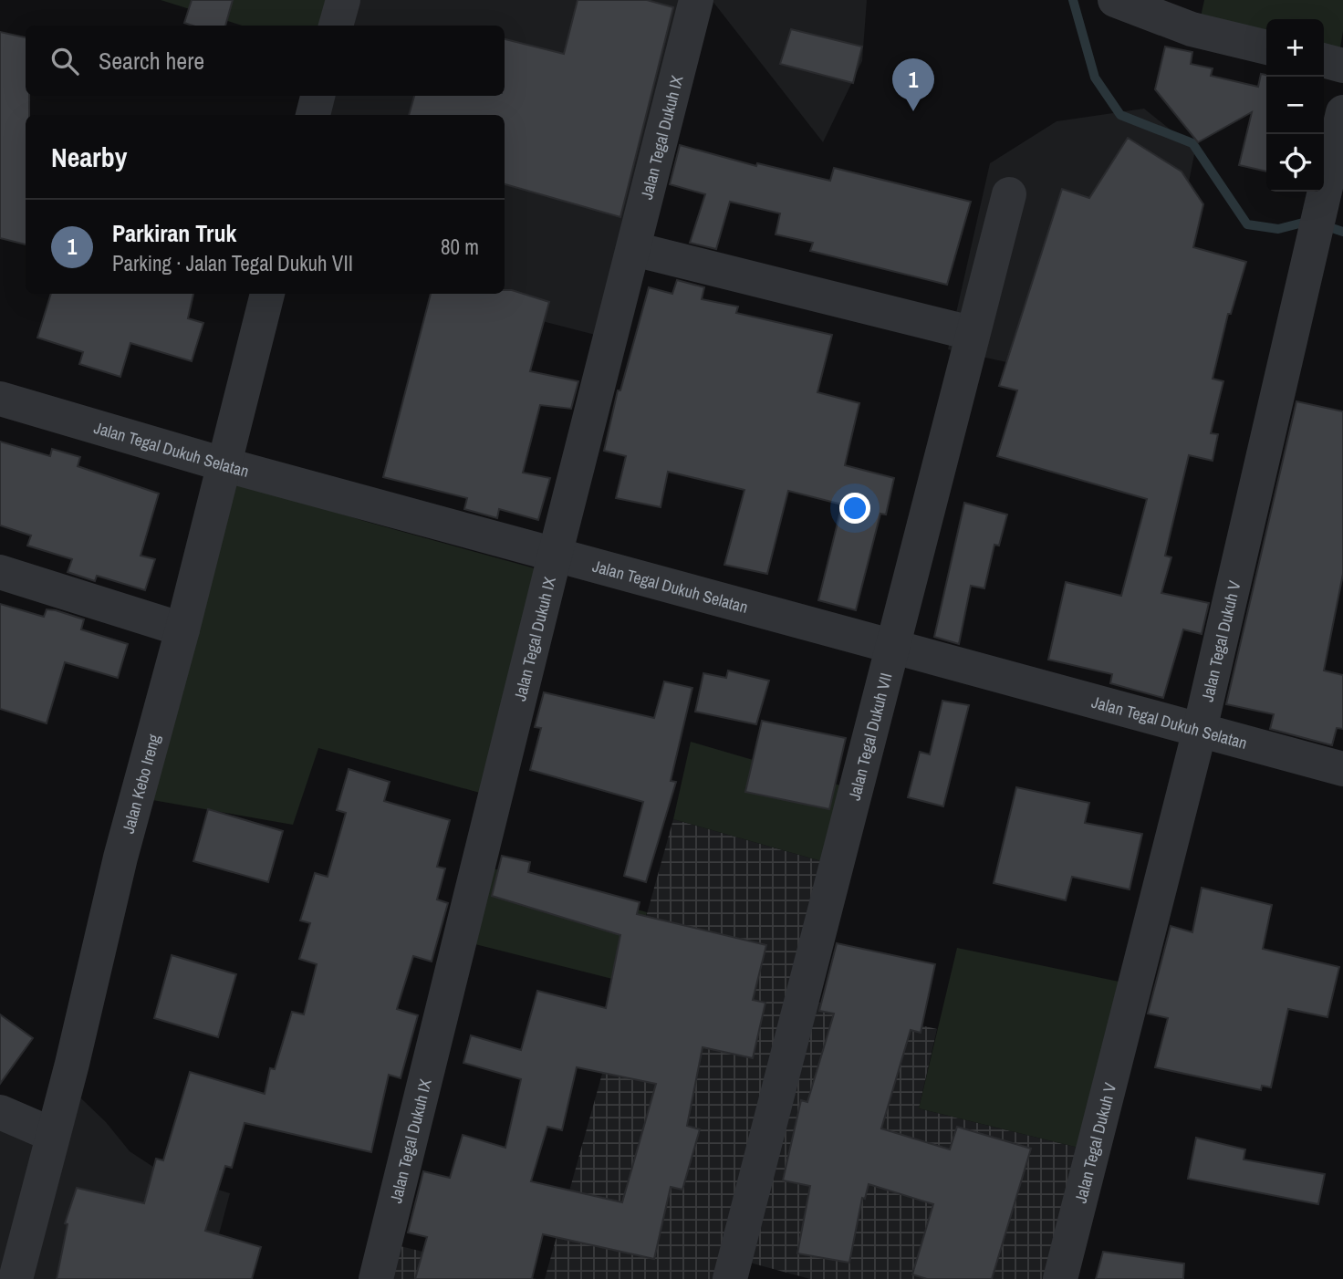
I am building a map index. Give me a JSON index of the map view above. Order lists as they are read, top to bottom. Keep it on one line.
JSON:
{"streets":{"street":["Jalan Tegal Dukuh IX","Jalan Tegal Dukuh Selatan","Jalan Tegal Dukuh V","Jalan Tegal Dukuh VII","Jalan Kebo Ireng"]},"crossings":[["Jalan Tegal Dukuh IX","Jalan Tegal Dukuh Selatan"],["Jalan Tegal Dukuh Selatan","Jalan Tegal Dukuh V"],["Jalan Tegal Dukuh Selatan","Jalan Tegal Dukuh VII"],["Jalan Tegal Dukuh Selatan","Jalan Kebo Ireng"]],"page":{"map_buttons":["+","−"],"search":"Search here","pins":"1","heading":"Nearby","list":[{"mark":"1","name":"Parkiran Truk","note":"Parking · Jalan Tegal Dukuh VII","value":"80 m"}]}}
